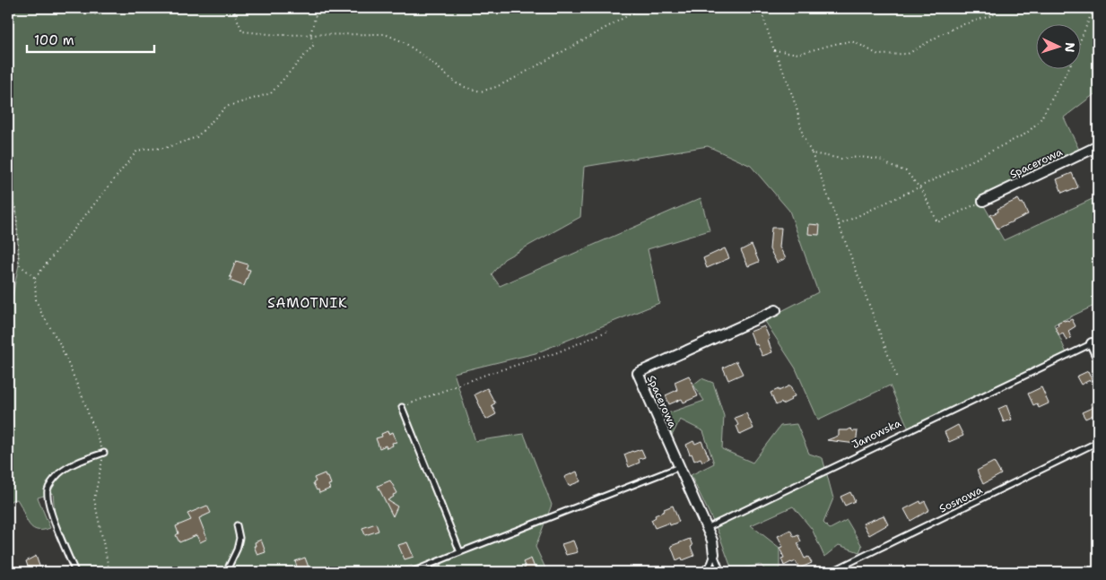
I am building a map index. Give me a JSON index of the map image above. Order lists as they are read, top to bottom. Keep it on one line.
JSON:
{"streets":{"street":["Spacerowa"],"lane":["Janowska","Sosnowa"]},"crossings":[["Spacerowa","Janowska"]],"districts":["SAMOTNIK"],"scale_bar":"100 m","north":"right"}
